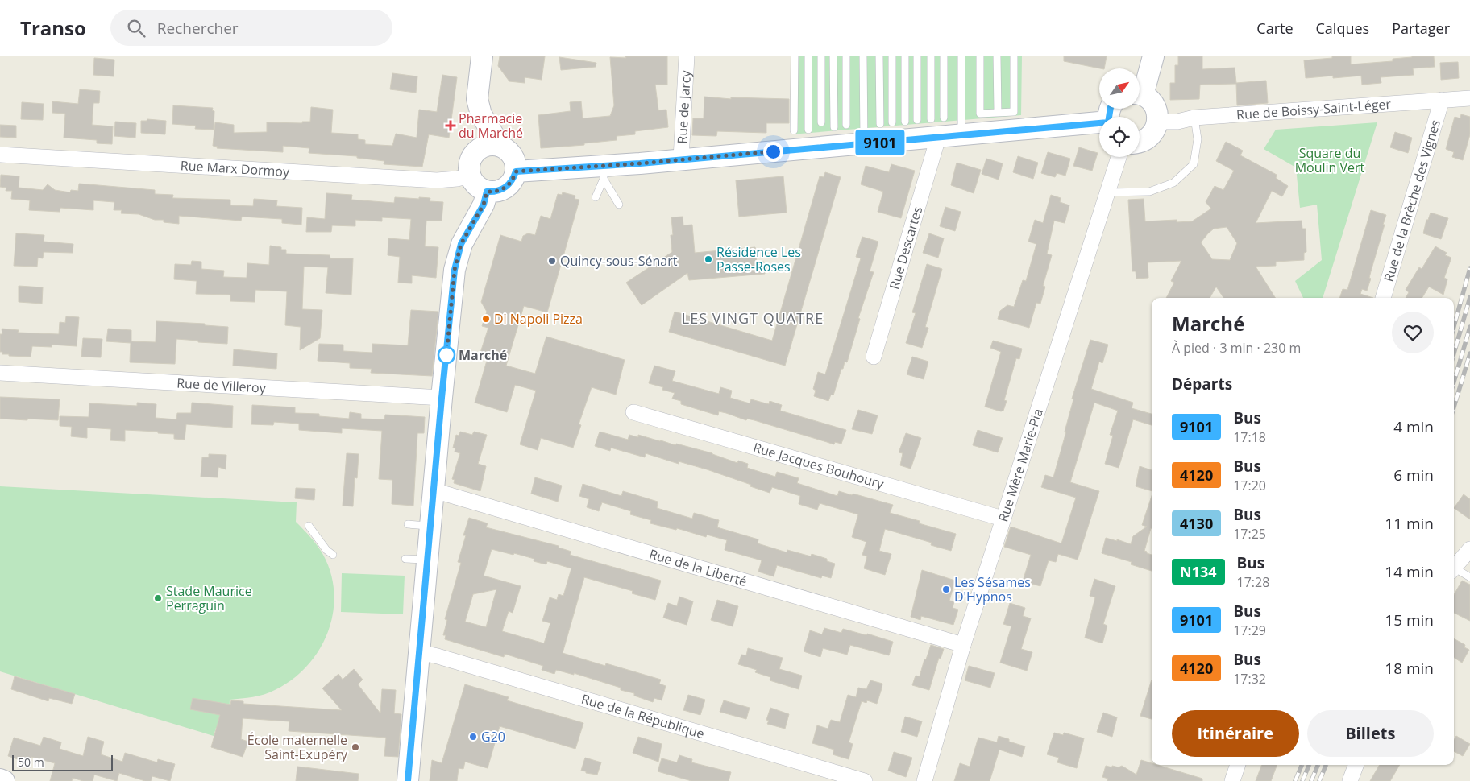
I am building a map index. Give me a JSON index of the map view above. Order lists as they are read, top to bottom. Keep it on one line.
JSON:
{"streets":{"street":["Rue de Jarcy","Rue de Boissy-Saint-Léger","Rue Marx Dormoy","Rue de la Brèche des Vignes","Rue Descartes","Rue de Villeroy","Rue Mère Marie-Pia","Rue Jacques Bouhoury","Rue de la Liberté","Rue de la République"]},"crossings":[["Rue de Boissy-Saint-Léger","Rue de la Brèche des Vignes"],["Rue Mère Marie-Pia","Rue Jacques Bouhoury"],["Rue Mère Marie-Pia","Rue de la Liberté"]],"districts":["LES VINGT QUATRE"],"parks":["Square du Moulin Vert"],"places":{"health":["Pharmacie du Marché"],"other":["Résidence Les Passe-Roses","Quincy-sous-Sénart","Di Napoli Pizza","Marché","Les Sésames D'Hypnos","Stade Maurice Perraguin","G20","École maternelle Saint-Exupéry"]},"lines":["bus line 9101"],"scale_bar":"50 m","north":"top right","page":{"header":"Transo","search":"Rechercher","nav":["Carte","Calques","Partager"],"on_map":"9101","heading":[["Marché","À pied · 3 min · 230 m"],"Départs"],"list":[{"mark":"9101","name":"Bus","note":"17:18","value":"4 min"},{"mark":"4120","name":"Bus","note":"17:20","value":"6 min"},{"mark":"4130","name":"Bus","note":"17:25","value":"11 min"},{"mark":"N134","name":"Bus","note":"17:28","value":"14 min"},{"mark":"9101","name":"Bus","note":"17:29","value":"15 min"},{"mark":"4120","name":"Bus","note":"17:32","value":"18 min"}],"buttons":["Itinéraire","Billets"],"scale":"50 m"}}
